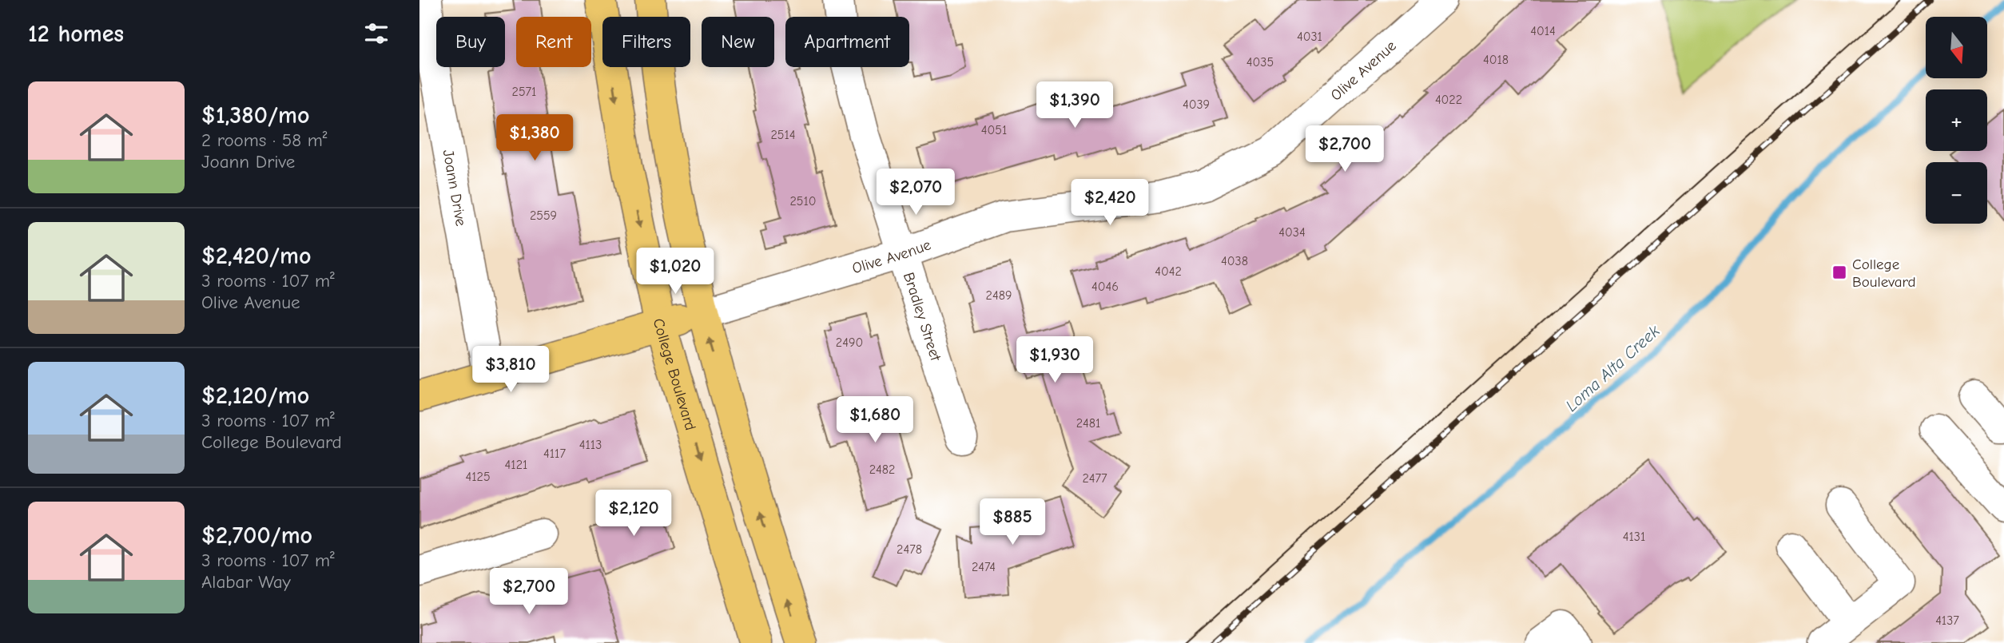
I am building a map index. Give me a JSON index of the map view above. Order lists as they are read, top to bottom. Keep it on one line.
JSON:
{"streets":{"main road":["Olive Avenue","College Boulevard"],"street":["Joann Drive","Bradley Street"]},"crossings":[["Olive Avenue","Joann Drive"],["Olive Avenue","Bradley Street"],["Olive Avenue","College Boulevard"]],"water":["Loma Alta Creek"],"places":{"transit":["College Boulevard"]},"house_numbers":["4014","4031","4018","4035","2571","4022","4039","4051","2514","2510","2559","4034","4038","4042","4046","2489","2490","2481","4113","4117","4121","2482","4125","2477","4131","2478","2474","4137"],"north":"bottom","page":{"heading":"12 homes","map_buttons":["+","−"],"chip":["Buy","Rent","Filters","New","Apartment"],"list":[{"name":"$1,380/mo","note":"2 rooms · 58 m² · Joann Drive"},{"name":"$2,420/mo","note":"3 rooms · 107 m² · Olive Avenue"},{"name":"$2,120/mo","note":"3 rooms · 107 m² · College Boulevard"},{"name":"$2,700/mo","note":"3 rooms · 107 m² · Alabar Way"}],"price":["$1,390","$1,380","$2,700","$2,070","$2,420","$1,020","$1,930","$3,810","$1,680","$2,120","$885","$2,700"]}}
